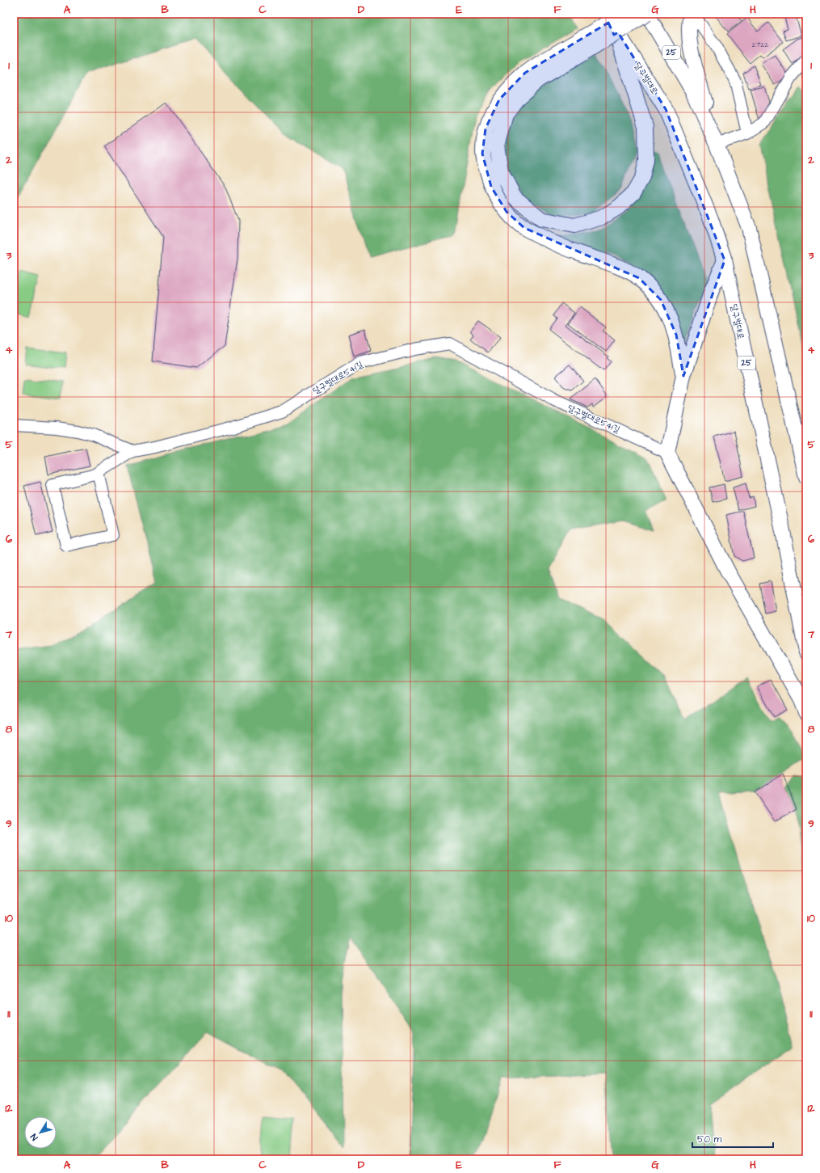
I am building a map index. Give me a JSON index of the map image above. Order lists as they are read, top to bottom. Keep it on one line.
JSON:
{"streets":{"main road":["25","달구벌대로"],"street":["달구벌대로541길"]},"house_numbers":["2722"],"scale_bar":"50 m","north":"bottom left","grid":{"columns":["A","B","C","D","E","F","G","H"],"rows":["1","2","3","4","5","6","7","8","9","10","11","12"]}}
